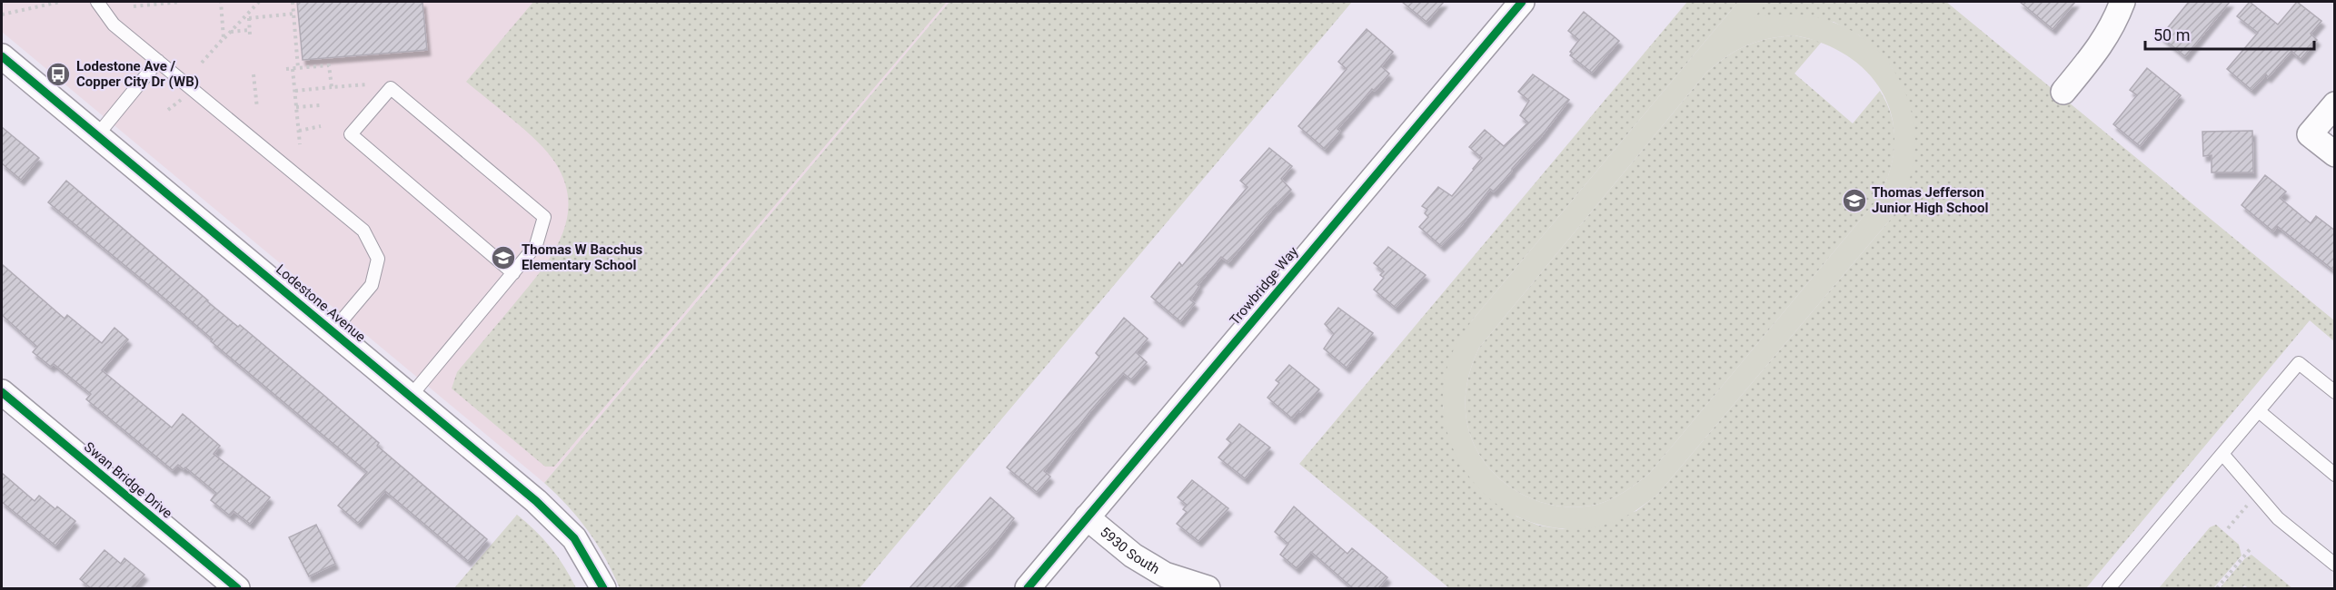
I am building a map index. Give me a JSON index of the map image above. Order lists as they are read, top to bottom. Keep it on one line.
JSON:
{"streets":{"street":["Trowbridge Way","Lodestone Avenue","Swan Bridge Drive","5930 South"]},"crossings":[["Trowbridge Way","5930 South"]],"places":{"bus stop":["Lodestone Ave / Copper City Dr (WB)"],"school or university":["Thomas Jefferson Junior High School","Thomas W Bacchus Elementary School"]},"scale_bar":"50 m"}
